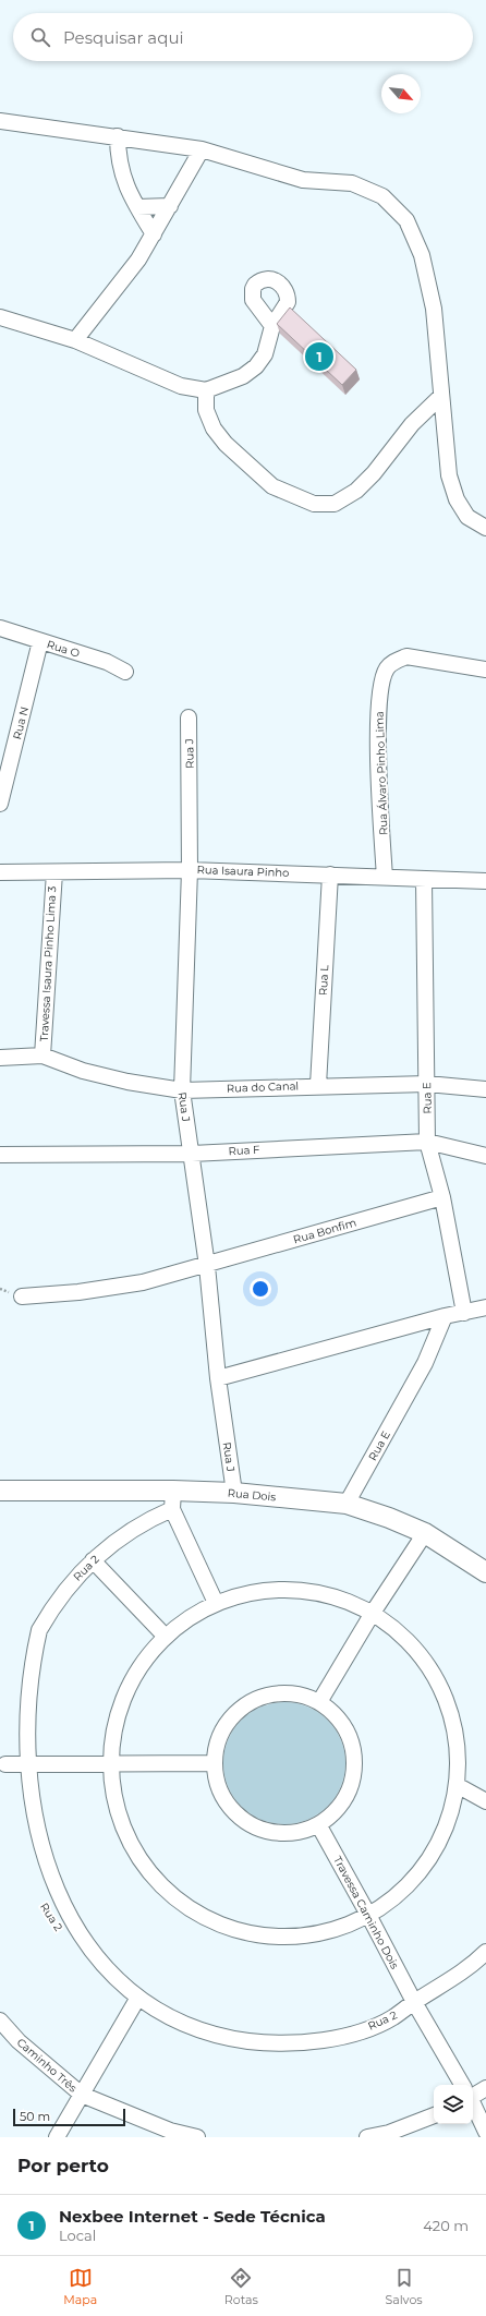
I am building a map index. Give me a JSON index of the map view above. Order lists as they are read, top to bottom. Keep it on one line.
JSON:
{"streets":{"street":["Rua O","Rua N","Rua J","Rua Álvaro Pinho Lima","Rua Isaura Pinho","Travessa Isaura Pinho Lima 3","Rua L","Rua do Canal","Rua E","Rua F","Rua Bonfim","Rua Dois","Rua 2","Travessa Caminho Dois","Caminho Três"]},"crossings":[["Rua O","Rua N"],["Rua J","Rua Isaura Pinho"],["Rua J","Rua do Canal"],["Rua J","Rua F"],["Rua J","Rua Bonfim"],["Rua J","Rua Dois"],["Rua Álvaro Pinho Lima","Rua Isaura Pinho"],["Rua Isaura Pinho","Travessa Isaura Pinho Lima 3"],["Rua Isaura Pinho","Rua L"],["Rua Isaura Pinho","Rua E"],["Travessa Isaura Pinho Lima 3","Rua do Canal"],["Rua L","Rua do Canal"],["Rua do Canal","Rua E"],["Rua E","Rua F"],["Rua E","Rua Bonfim"],["Rua E","Rua Dois"],["Rua Dois","Rua 2"],["Rua 2","Travessa Caminho Dois"]],"scale_bar":"50 m","north":"bottom right","page":{"search":"Pesquisar aqui","pins":"1","scale":"50 m","heading":"Por perto","list":[{"mark":"1","name":"Nexbee Internet - Sede Técnica","note":"Local","value":"420 m"}],"nav":["Mapa","Rotas","Salvos"]}}
